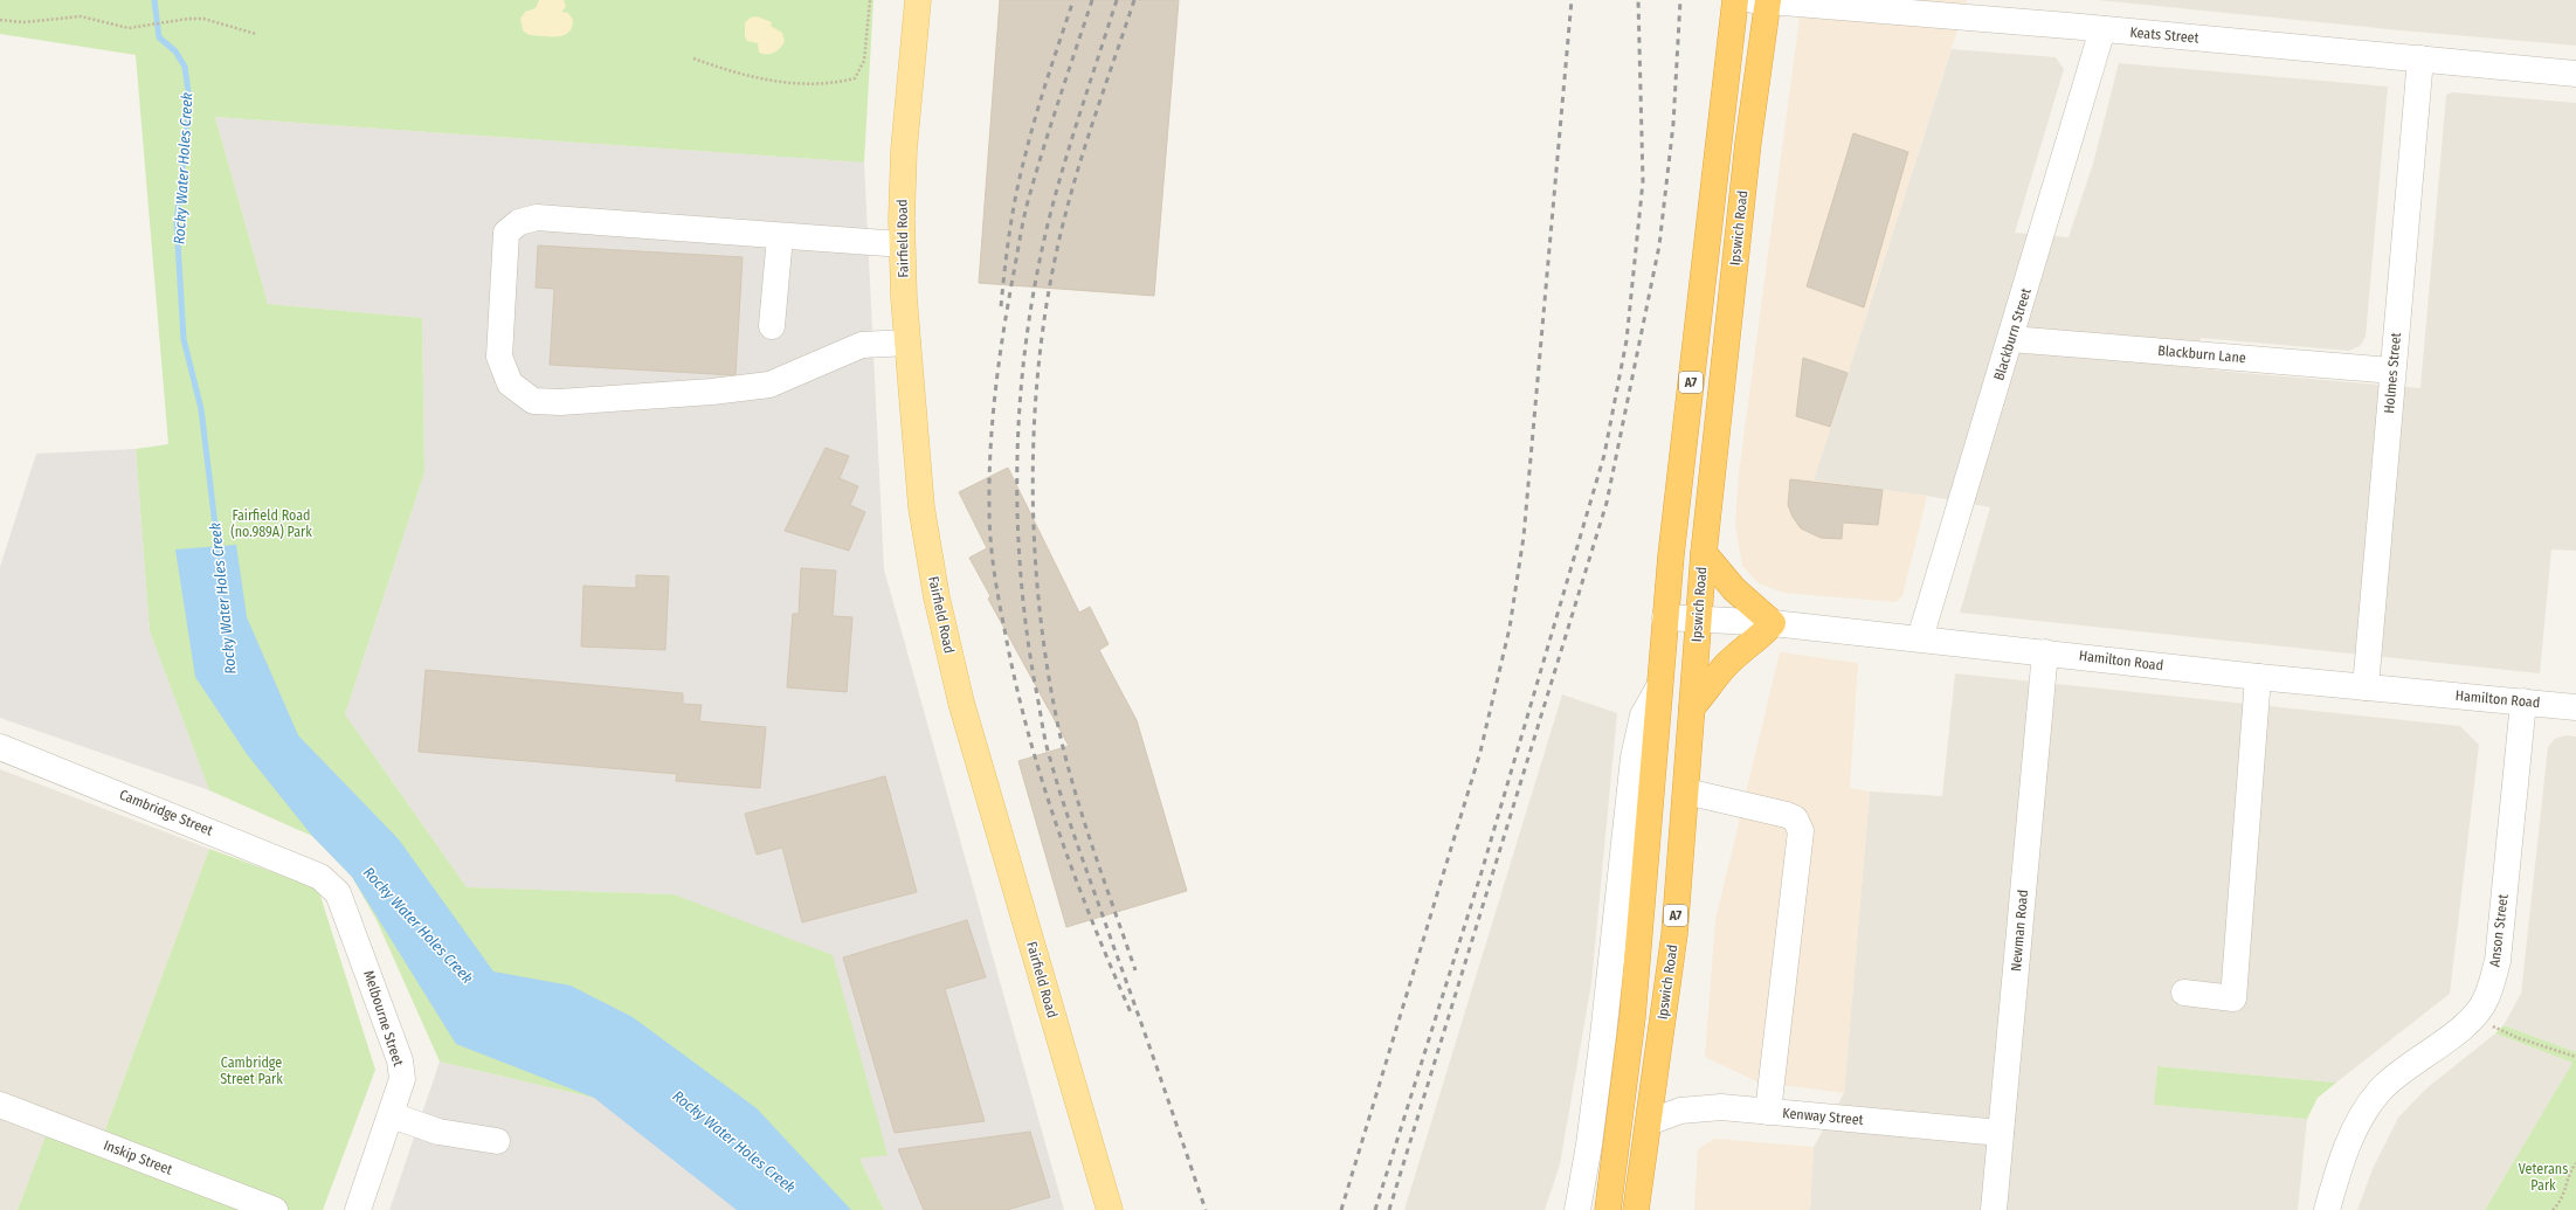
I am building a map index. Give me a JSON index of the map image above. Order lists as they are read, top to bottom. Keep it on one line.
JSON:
{"streets":{"highway":["Ipswich Road","A7"],"main road":["Fairfield Road"],"street":["Keats Street","Blackburn Street","Blackburn Lane","Holmes Street","Hamilton Road","Cambridge Street","Newman Road","Anson Street","Melbourne Street","Kenway Street","Inskip Street"]},"crossings":[["Keats Street","Ipswich Road"],["Keats Street","Blackburn Street"],["Keats Street","Holmes Street"],["Ipswich Road","Hamilton Road"],["Ipswich Road","Kenway Street"],["Blackburn Street","Blackburn Lane"],["Blackburn Street","Hamilton Road"],["Blackburn Lane","Holmes Street"],["Holmes Street","Hamilton Road"],["A7","Hamilton Road"],["Hamilton Road","Newman Road"],["Hamilton Road","Anson Street"],["Cambridge Street","Melbourne Street"],["Newman Road","Kenway Street"]],"water":["Rocky Water Holes Creek"],"parks":["Fairfield Road (no.989A) Park","Cambridge Street Park","Veterans Park"]}
